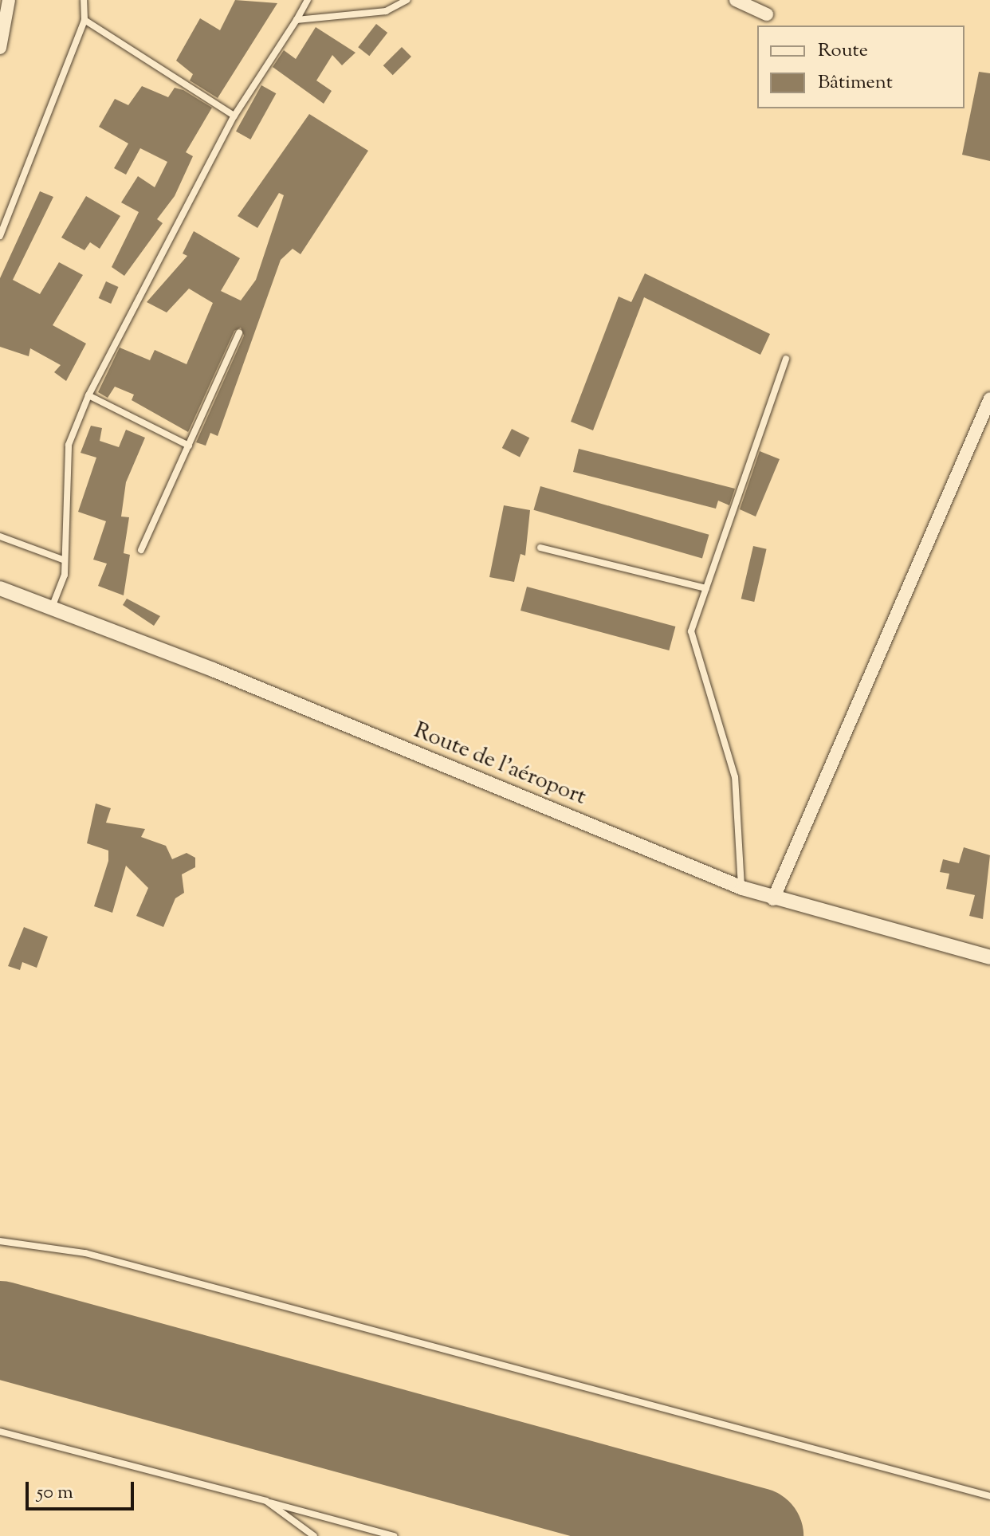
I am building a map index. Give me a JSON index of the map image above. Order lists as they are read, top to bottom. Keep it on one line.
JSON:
{"streets":{"street":["Route de l'aéroport"]},"legend":["Route","Bâtiment"],"scale_bar":"50 m"}
